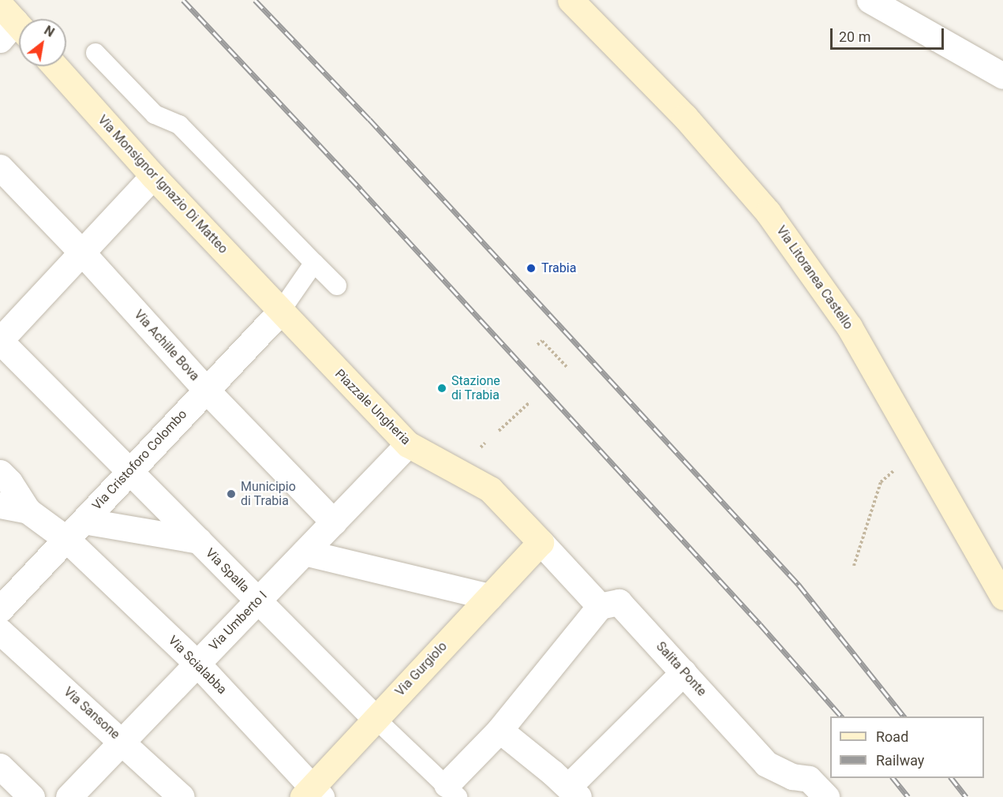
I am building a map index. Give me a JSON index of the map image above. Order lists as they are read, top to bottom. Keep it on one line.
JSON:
{"streets":{"street":["Via Monsignor Ignazio Di Matteo","Via Litoranea Castello","Via Achille Bova","Piazzale Ungheria","Via Cristoforo Colombo","Via Spalla","Via Umberto I","Via Scialabba","Via Gurgiolo","Salita Ponte","Via Sansone"]},"crossings":[["Via Monsignor Ignazio Di Matteo","Piazzale Ungheria"],["Via Monsignor Ignazio Di Matteo","Via Cristoforo Colombo"],["Via Achille Bova","Via Cristoforo Colombo"],["Via Achille Bova","Via Umberto I"],["Piazzale Ungheria","Via Cristoforo Colombo"],["Piazzale Ungheria","Via Umberto I"],["Piazzale Ungheria","Via Gurgiolo"],["Via Cristoforo Colombo","Via Spalla"],["Via Cristoforo Colombo","Via Scialabba"],["Via Spalla","Via Umberto I"],["Via Spalla","Via Gurgiolo"],["Via Umberto I","Via Scialabba"],["Via Umberto I","Via Sansone"],["Via Scialabba","Via Gurgiolo"]],"places":["Trabia","Stazione di Trabia","Municipio di Trabia"],"legend":["Road","Railway"],"scale_bar":"20 m","north":"top right"}
